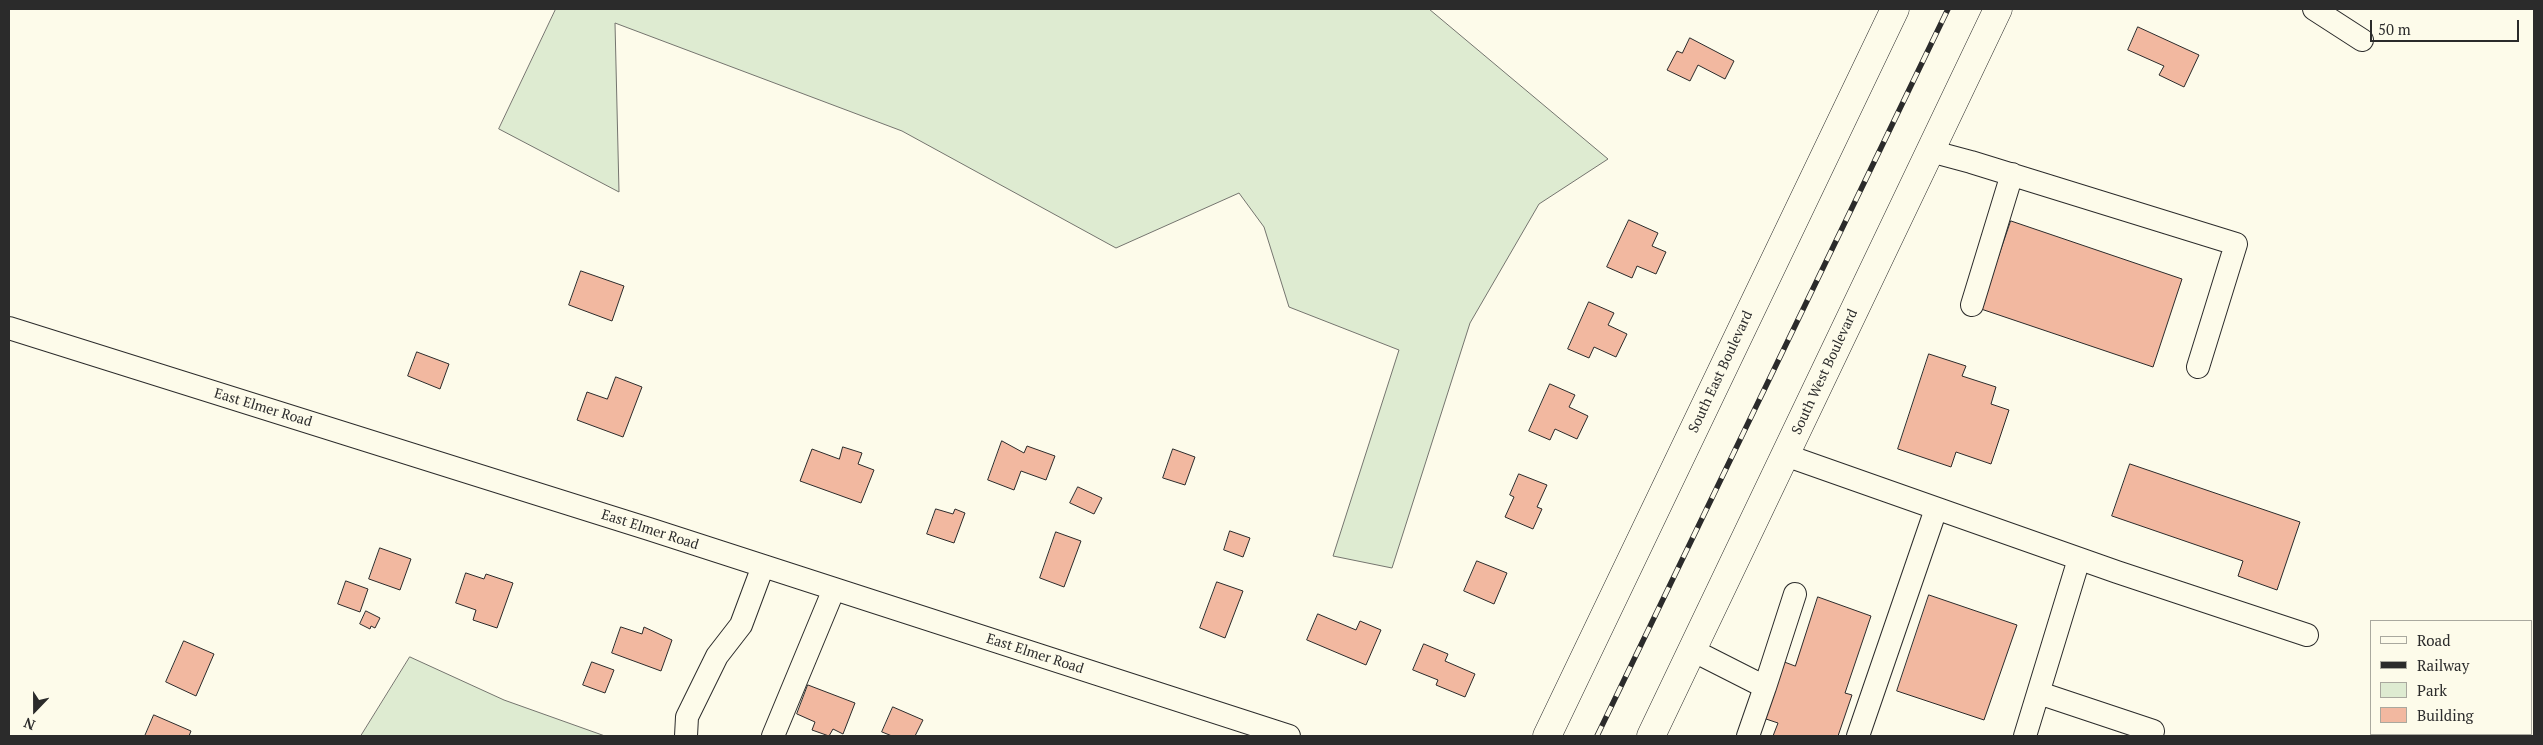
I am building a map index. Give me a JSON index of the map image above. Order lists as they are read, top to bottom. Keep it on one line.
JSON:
{"streets":{"main road":["South East Boulevard","South West Boulevard"],"street":["East Elmer Road"]},"legend":["Road","Railway","Park","Building"],"scale_bar":"50 m","north":"bottom"}
